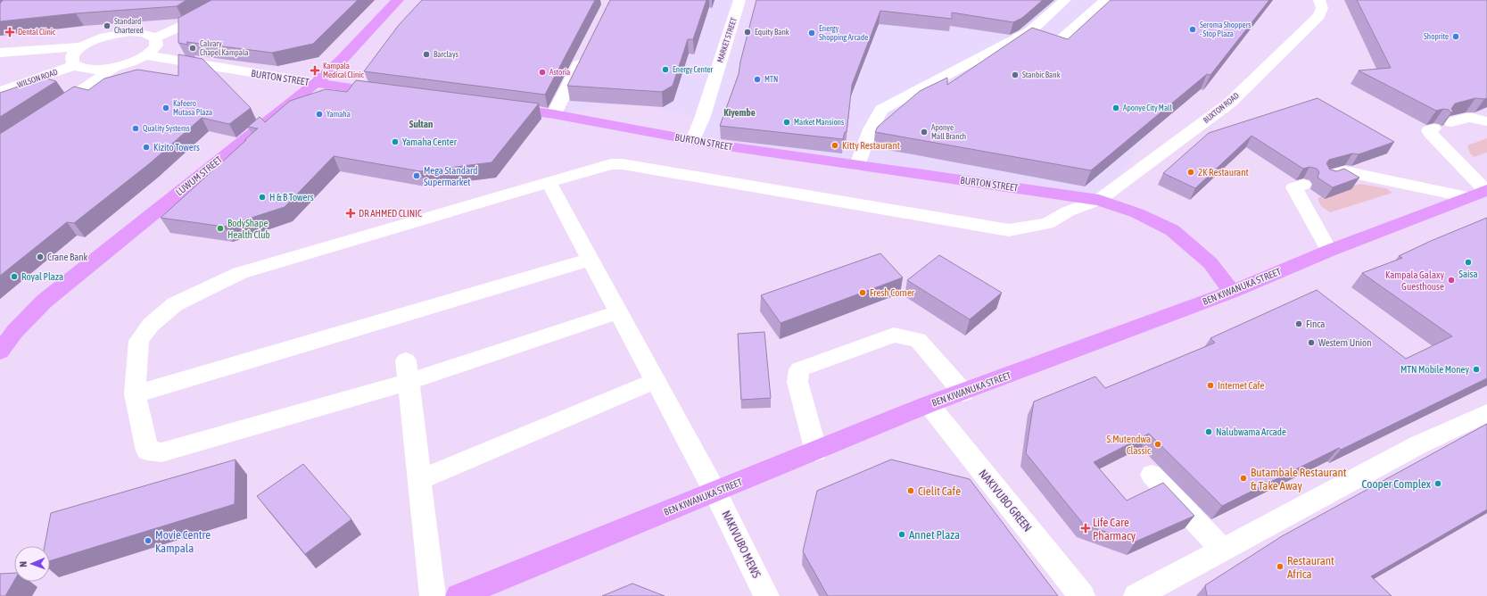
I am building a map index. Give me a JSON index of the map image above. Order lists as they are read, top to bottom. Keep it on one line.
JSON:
{"streets":{"main road":["BURTON STREET","LUWUM STREET","BEN KIWANUKA STREET"],"street":["MARKET STREET","WILSON ROAD","BUXTON ROAD","NAKIVUBO GREEN","NAKIVUBO MEWS"]},"crossings":[["MARKET STREET","BURTON STREET"],["BURTON STREET","BUXTON ROAD"],["BURTON STREET","LUWUM STREET"],["BURTON STREET","BEN KIWANUKA STREET"],["BUXTON ROAD","NAKIVUBO MEWS"],["BEN KIWANUKA STREET","NAKIVUBO GREEN"],["BEN KIWANUKA STREET","NAKIVUBO MEWS"]],"districts":["Kiyembe","Sultan"],"places":{"other":["Standard Chartered","Seroma Shoppers - Stop Plaza","Equity Bank","Energy Shopping Arcade","Shoprite","Calvary Chapel Kampala","Barclays","Energy Center","Astoria","Stanbic Bank","MTN","Kafeero Mutasa Plaza","Aponye City Mall","Yamaha","Market Mansions","Quality Systems","Aponye Mall Branch","Yamaha Center","Kitty Restaurant","Kizito Towers","2K Restaurant","Mega Standard Supermarket","H & B Towers","BodyShape Health Club","Crane Bank","Saisa","Royal Plaza","Kampala Galaxy Guesthouse","Fresh Corner","Finca","Western Union","MTN Mobile Money","Internet Cafe","Nalubwama Arcade","S.Mutendwa Classic","Butambale Restaurant & Take Away","Cooper Complex","Cielit Cafe","Annet Plaza","Movie Centre Kampala","Restaurant Africa"],"health":["Dental Clinic","Kampala Medical Clinic","DR AHMED CLINIC","Life Care Pharmacy"]},"north":"left"}
